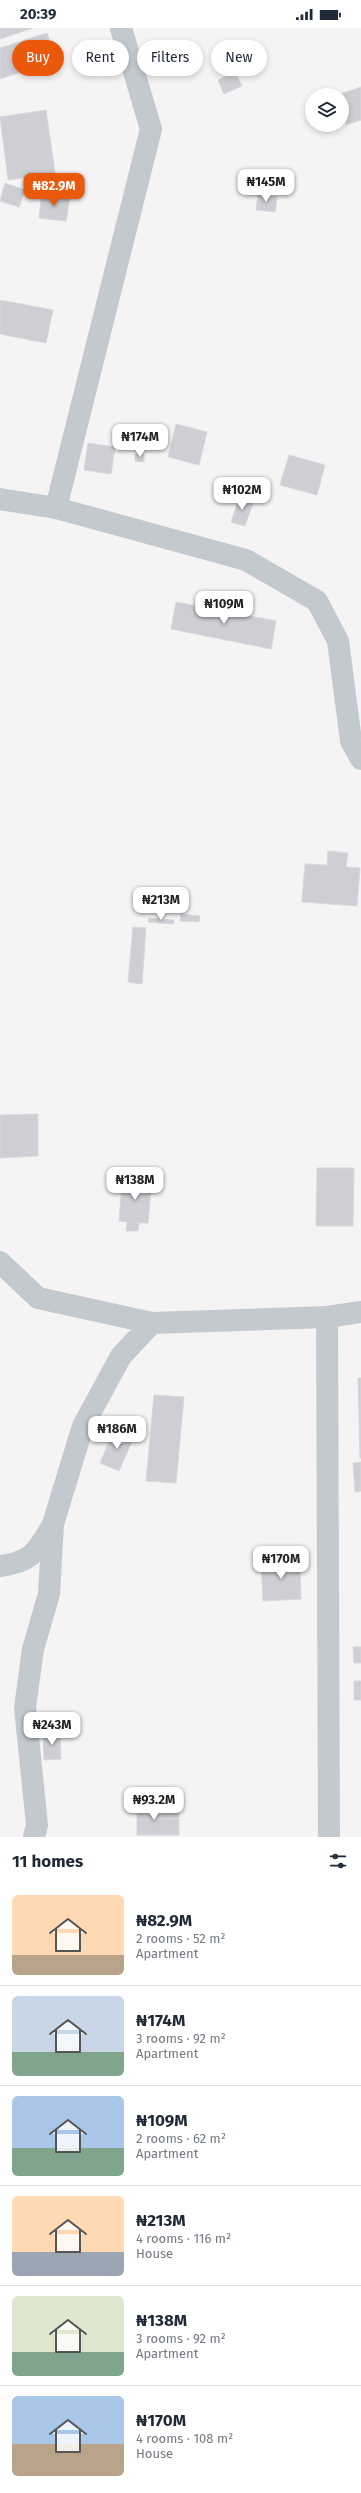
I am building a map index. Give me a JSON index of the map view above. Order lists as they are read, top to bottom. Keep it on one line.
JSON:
{"page":{"status":"20:39","chip":["Buy","Rent","Filters","New"],"price":["₦145M","₦82.9M","₦174M","₦102M","₦109M","₦213M","₦138M","₦186M","₦170M","₦243M","₦93.2M"],"heading":"11 homes","list":[{"name":"₦82.9M","note":"2 rooms · 52 m² · Apartment"},{"name":"₦174M","note":"3 rooms · 92 m² · Apartment"},{"name":"₦109M","note":"2 rooms · 62 m² · Apartment"},{"name":"₦213M","note":"4 rooms · 116 m² · House"},{"name":"₦138M","note":"3 rooms · 92 m² · Apartment"},{"name":"₦170M","note":"4 rooms · 108 m² · House"}]}}
